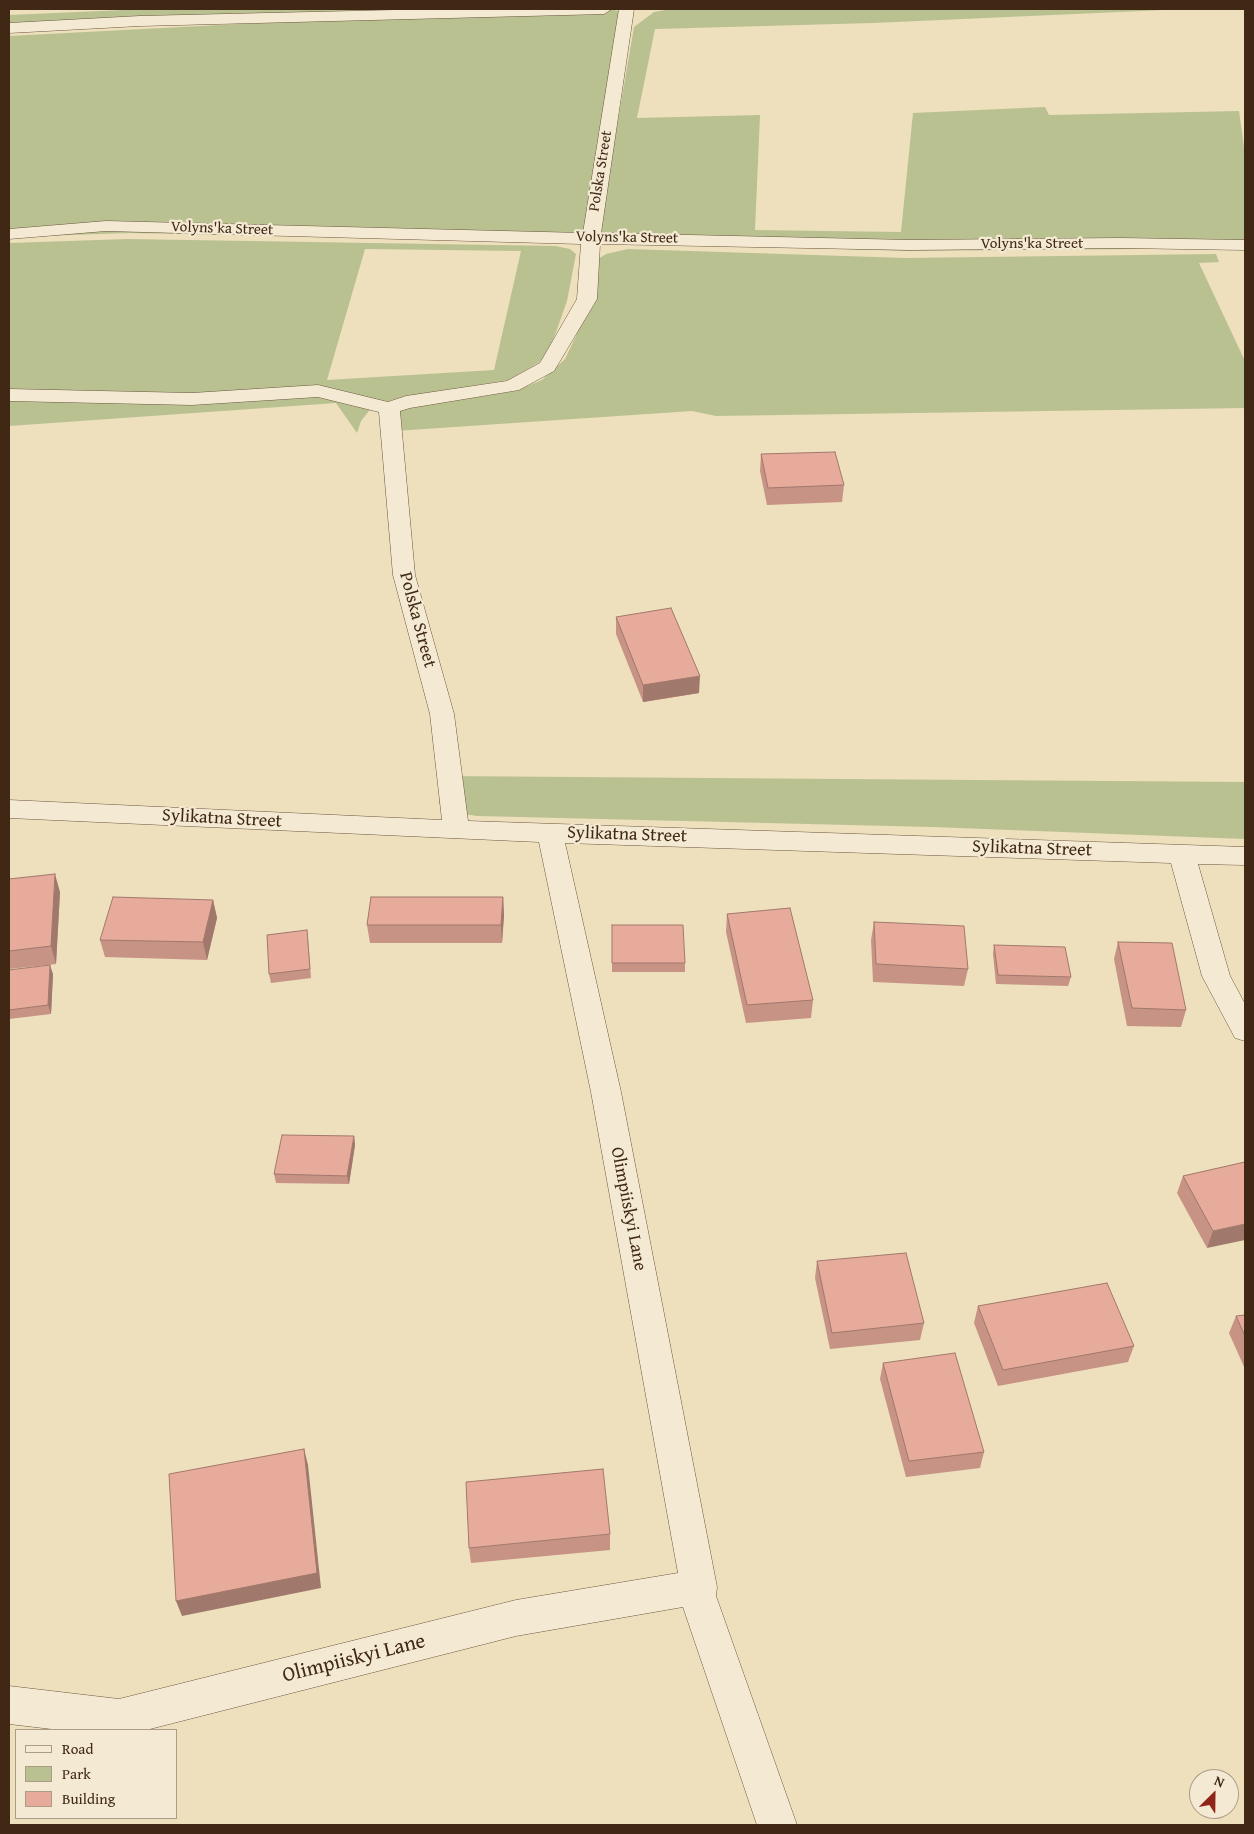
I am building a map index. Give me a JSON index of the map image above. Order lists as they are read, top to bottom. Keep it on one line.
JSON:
{"streets":{"street":["Polska Street","Volyns'ka Street","Sylikatna Street","Olimpiiskyi Lane"]},"crossings":[["Polska Street","Volyns'ka Street"],["Polska Street","Sylikatna Street"],["Sylikatna Street","Olimpiiskyi Lane"]],"legend":["Road","Park","Building"],"north":"top right"}
